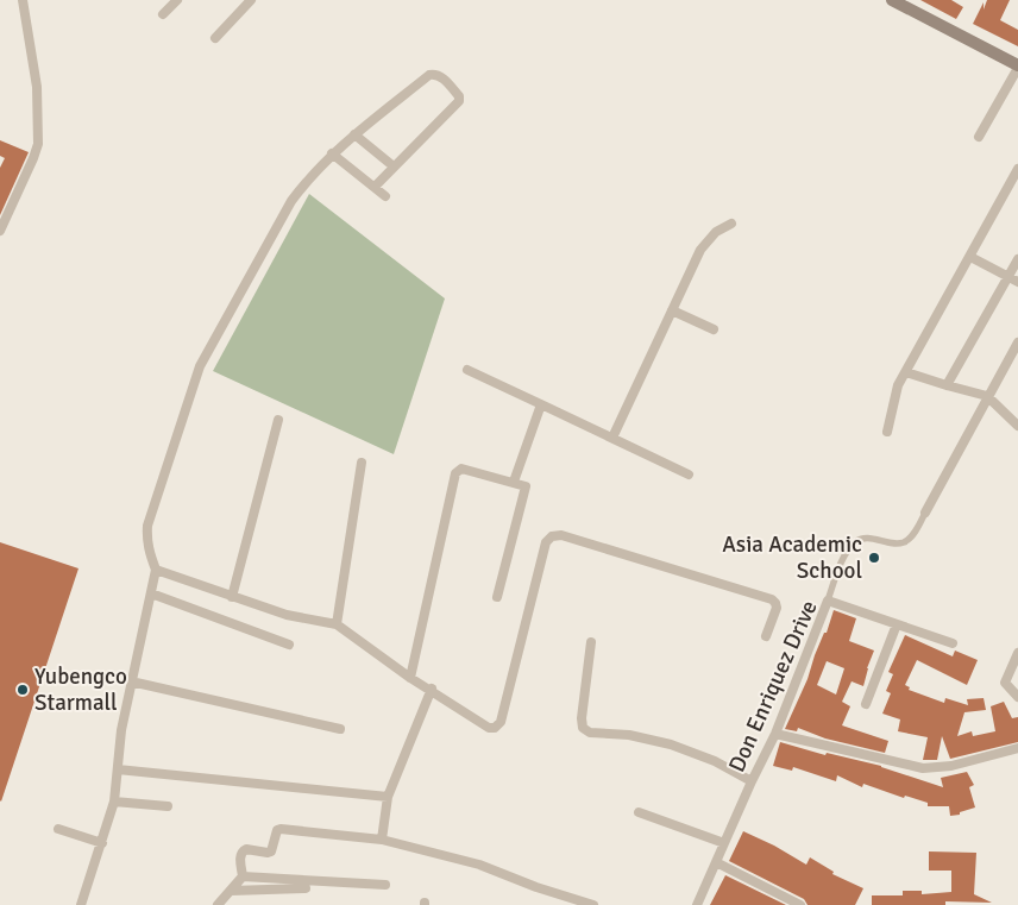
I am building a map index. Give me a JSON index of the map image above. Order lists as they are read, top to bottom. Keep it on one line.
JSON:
{"streets":{"street":["Don Enriquez Drive"]},"places":["Asia Academic School","Yubengco Starmall"]}
